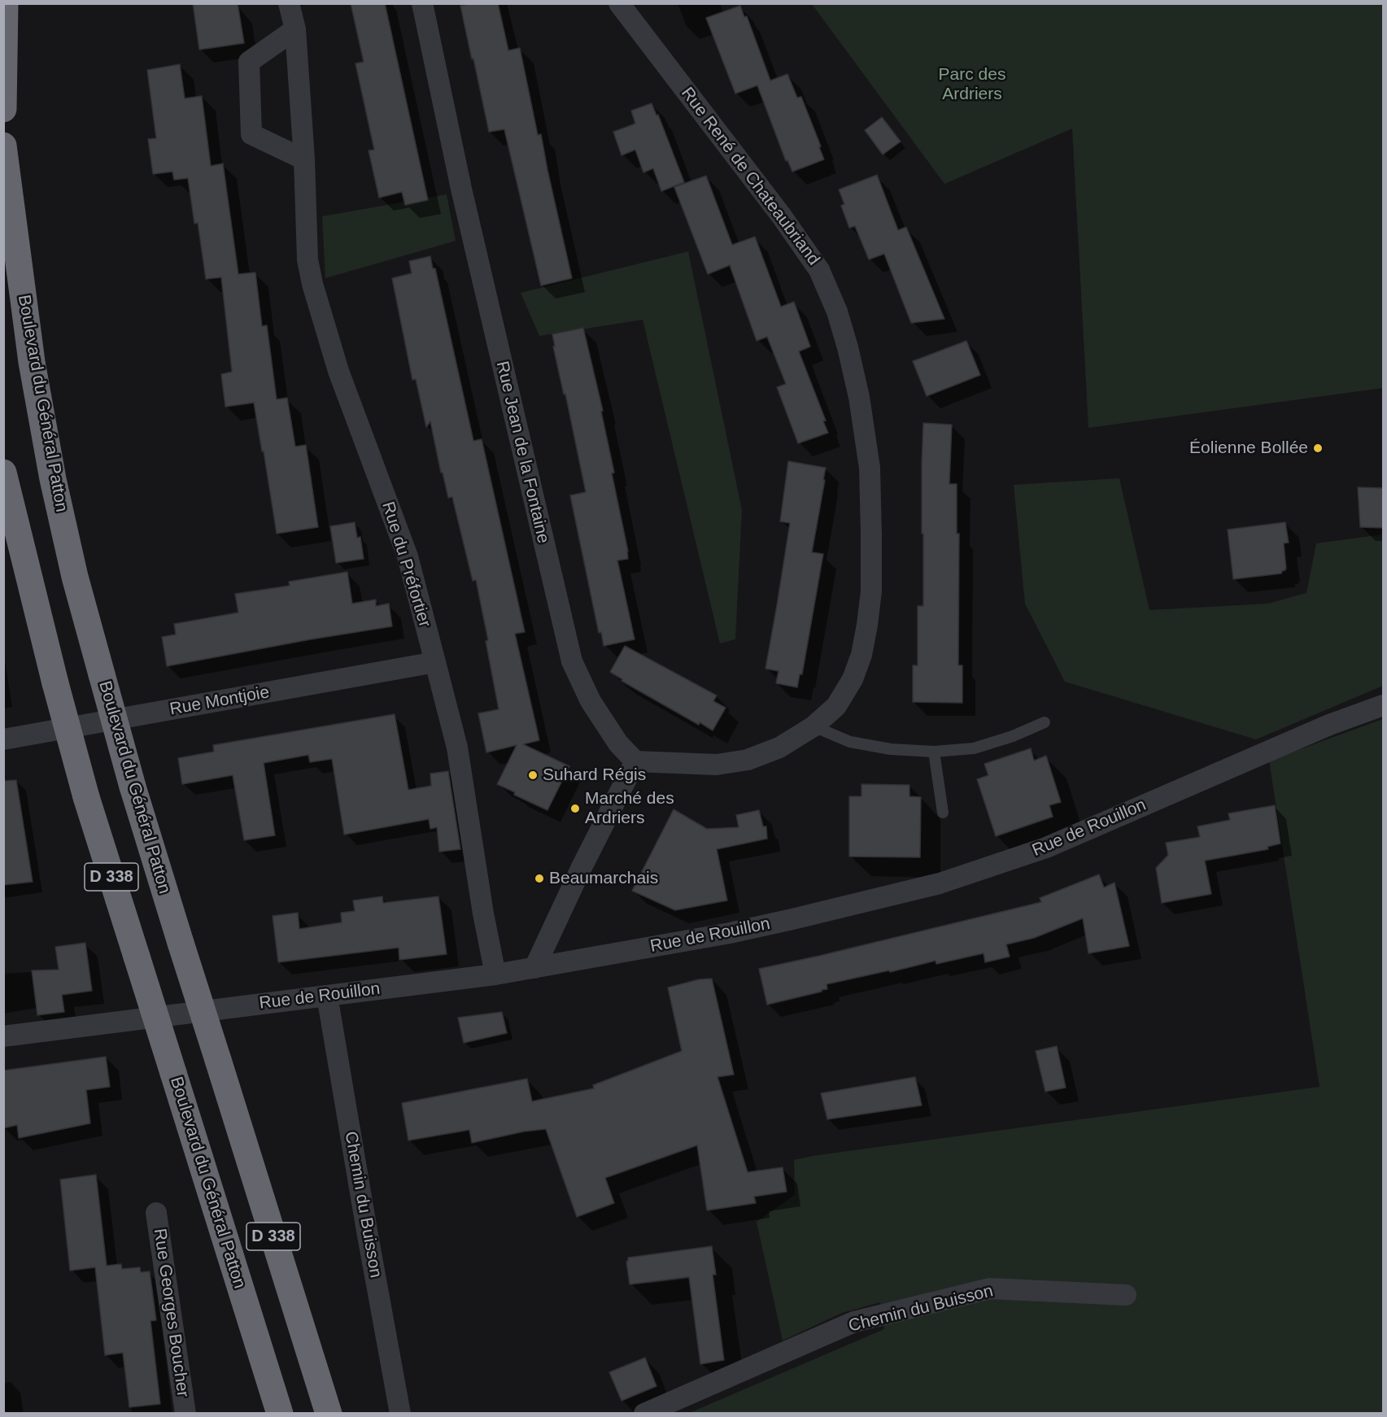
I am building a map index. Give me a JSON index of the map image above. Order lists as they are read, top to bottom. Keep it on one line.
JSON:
{"streets":{"highway":["Boulevard du Général Patton","D 338"],"street":["Rue René de Chateaubriand","Rue Jean de la Fontaine","Rue du Préfortier","Rue Montjoie","Rue de Rouillon","Chemin du Buisson","Rue Georges Boucher"]},"crossings":[["Rue René de Chateaubriand","Rue Jean de la Fontaine"],["Rue du Préfortier","Rue Montjoie"],["Rue du Préfortier","Rue de Rouillon"],["Rue de Rouillon","Chemin du Buisson"]],"parks":["Parc des Ardriers"],"places":["Éolienne Bollée","Suhard Régis","Marché des Ardriers","Beaumarchais"]}
